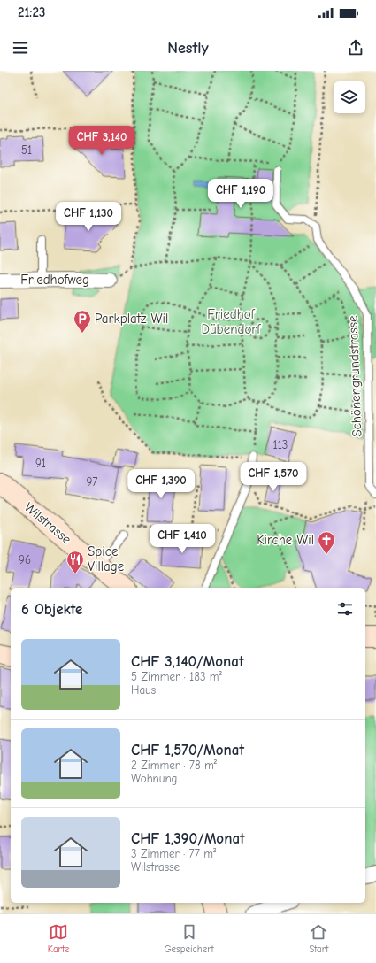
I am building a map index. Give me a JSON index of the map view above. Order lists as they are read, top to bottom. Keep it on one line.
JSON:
{"streets":{"street":["Friedhofweg","Wilstrasse"],"lane":["Schönengrundstrasse"]},"parks":["Friedhof Dübendorf"],"places":{"parking":["Parkplatz Wil"],"church":["Kirche Wil"],"restaurant":["Spice Village"]},"house_numbers":["51","113","91","97","96"],"page":{"status":"21:23","header":"Nestly","price":["CHF 3,140","CHF 1,190","CHF 1,130","CHF 1,570","CHF 1,390","CHF 1,410"],"heading":"6 Objekte","list":[{"name":"CHF 3,140/Monat","note":"5 Zimmer · 183 m² · Haus"},{"name":"CHF 1,570/Monat","note":"2 Zimmer · 78 m² · Wohnung"},{"name":"CHF 1,390/Monat","note":"3 Zimmer · 77 m² · Wilstrasse"}],"tabs":["Karte","Gespeichert","Start"]}}
